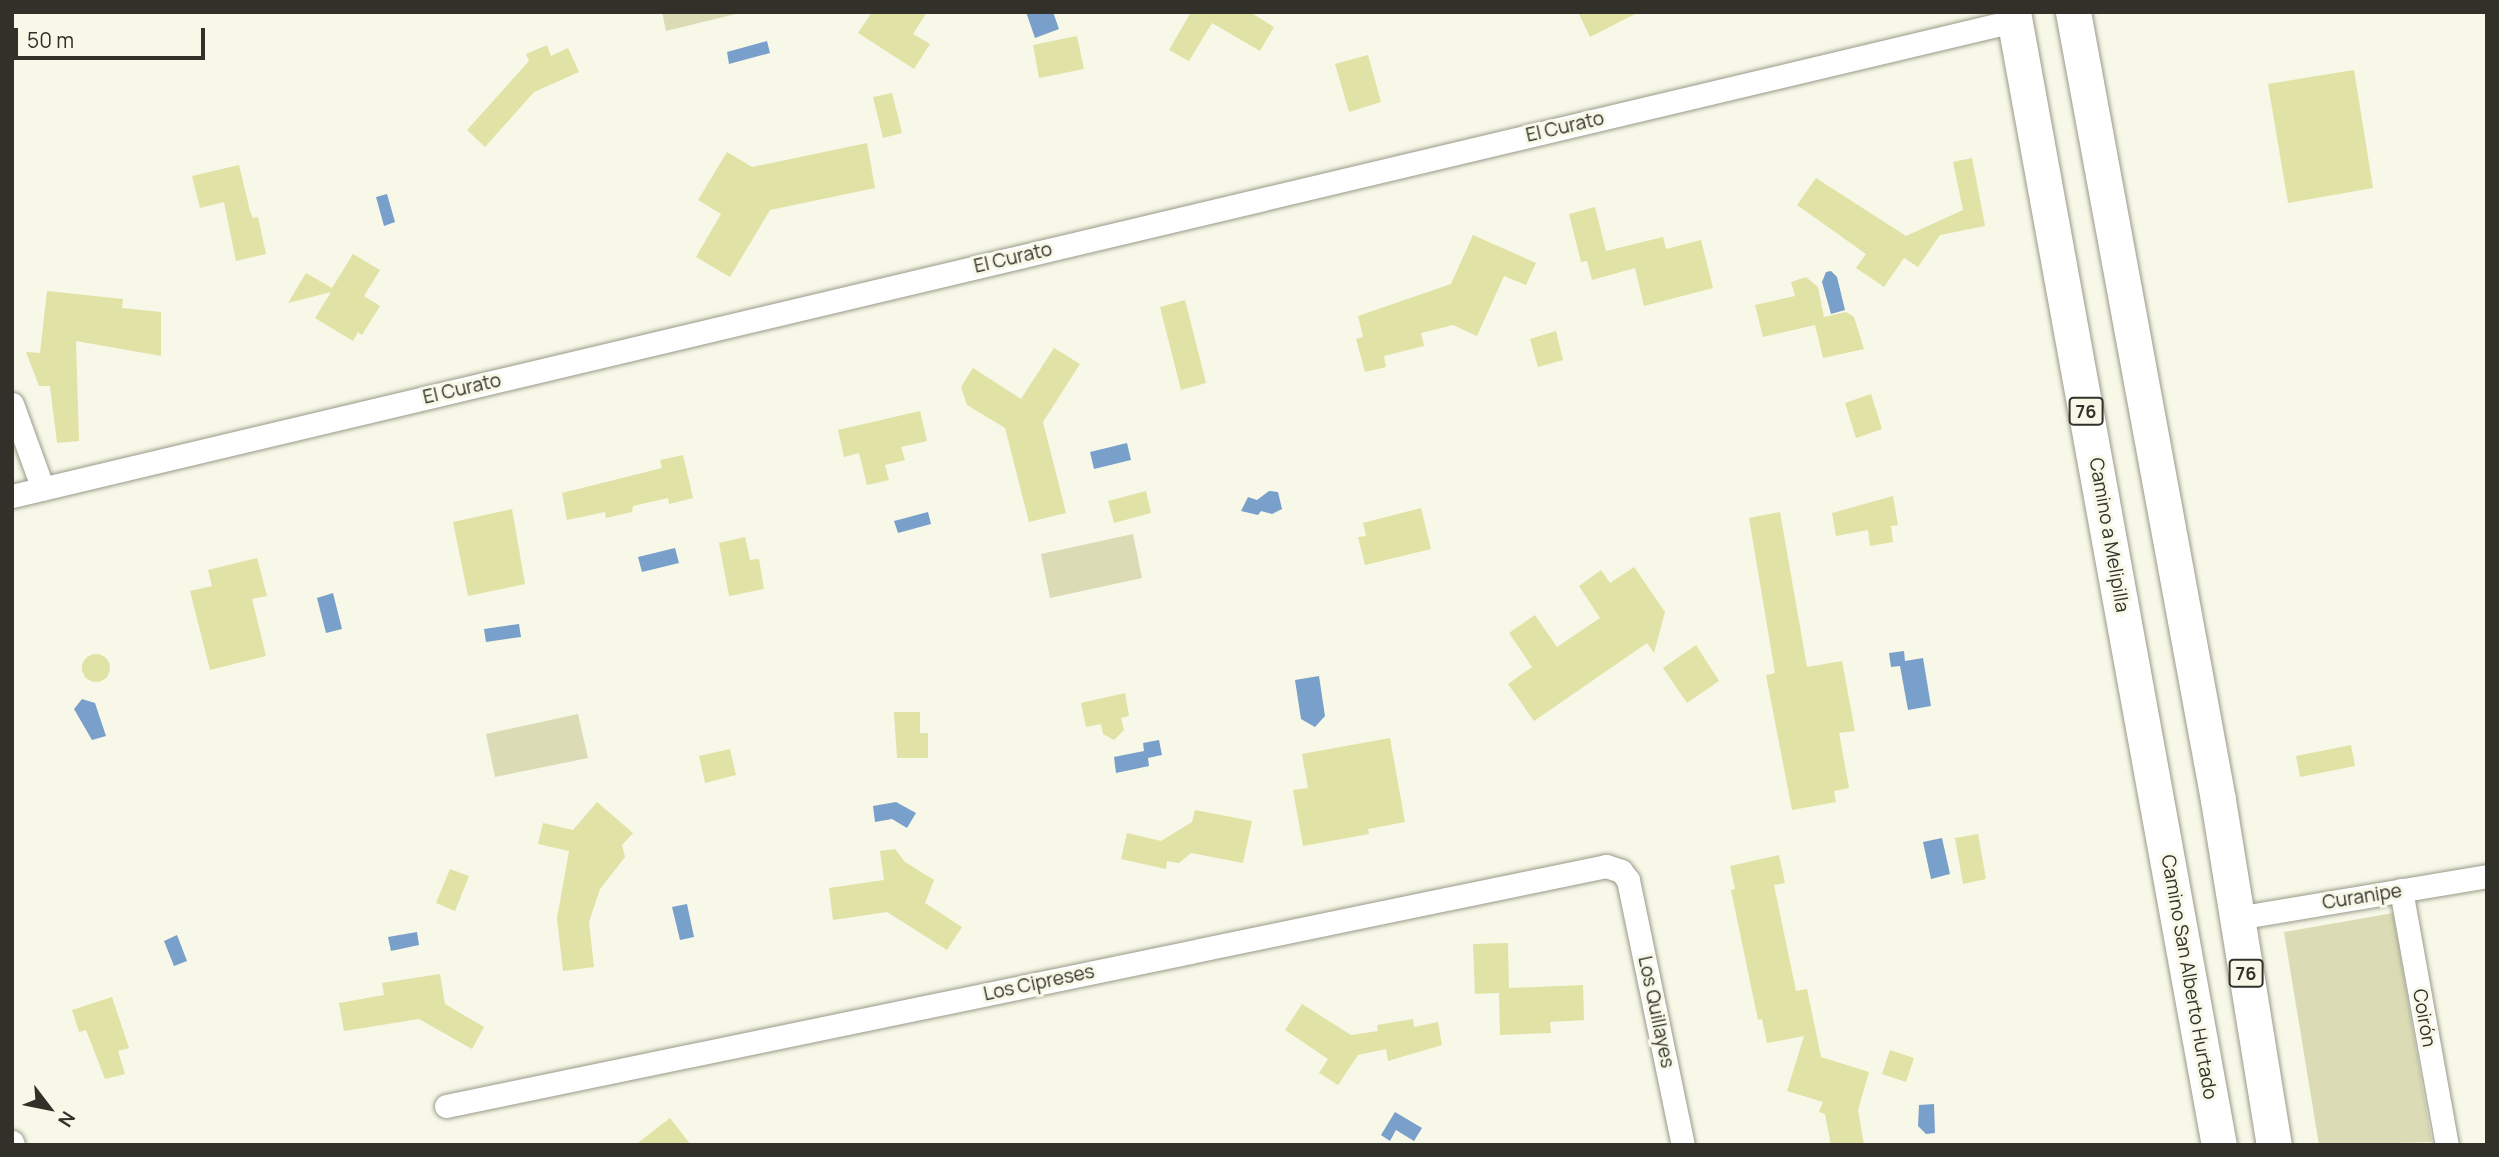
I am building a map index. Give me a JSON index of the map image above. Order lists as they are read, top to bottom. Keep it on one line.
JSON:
{"streets":{"main road":["76","Camino a Melipilla","Camino San Alberto Hurtado"],"street":["El Curato","Curanipe","Los Cipreses","Los Quillayes","Coirón"]},"crossings":[["El Curato","Camino a Melipilla"],["76","Curanipe"],["Camino a Melipilla","Camino San Alberto Hurtado"],["Curanipe","Coirón"],["Los Cipreses","Los Quillayes"]],"scale_bar":"50 m","north":"bottom right"}
